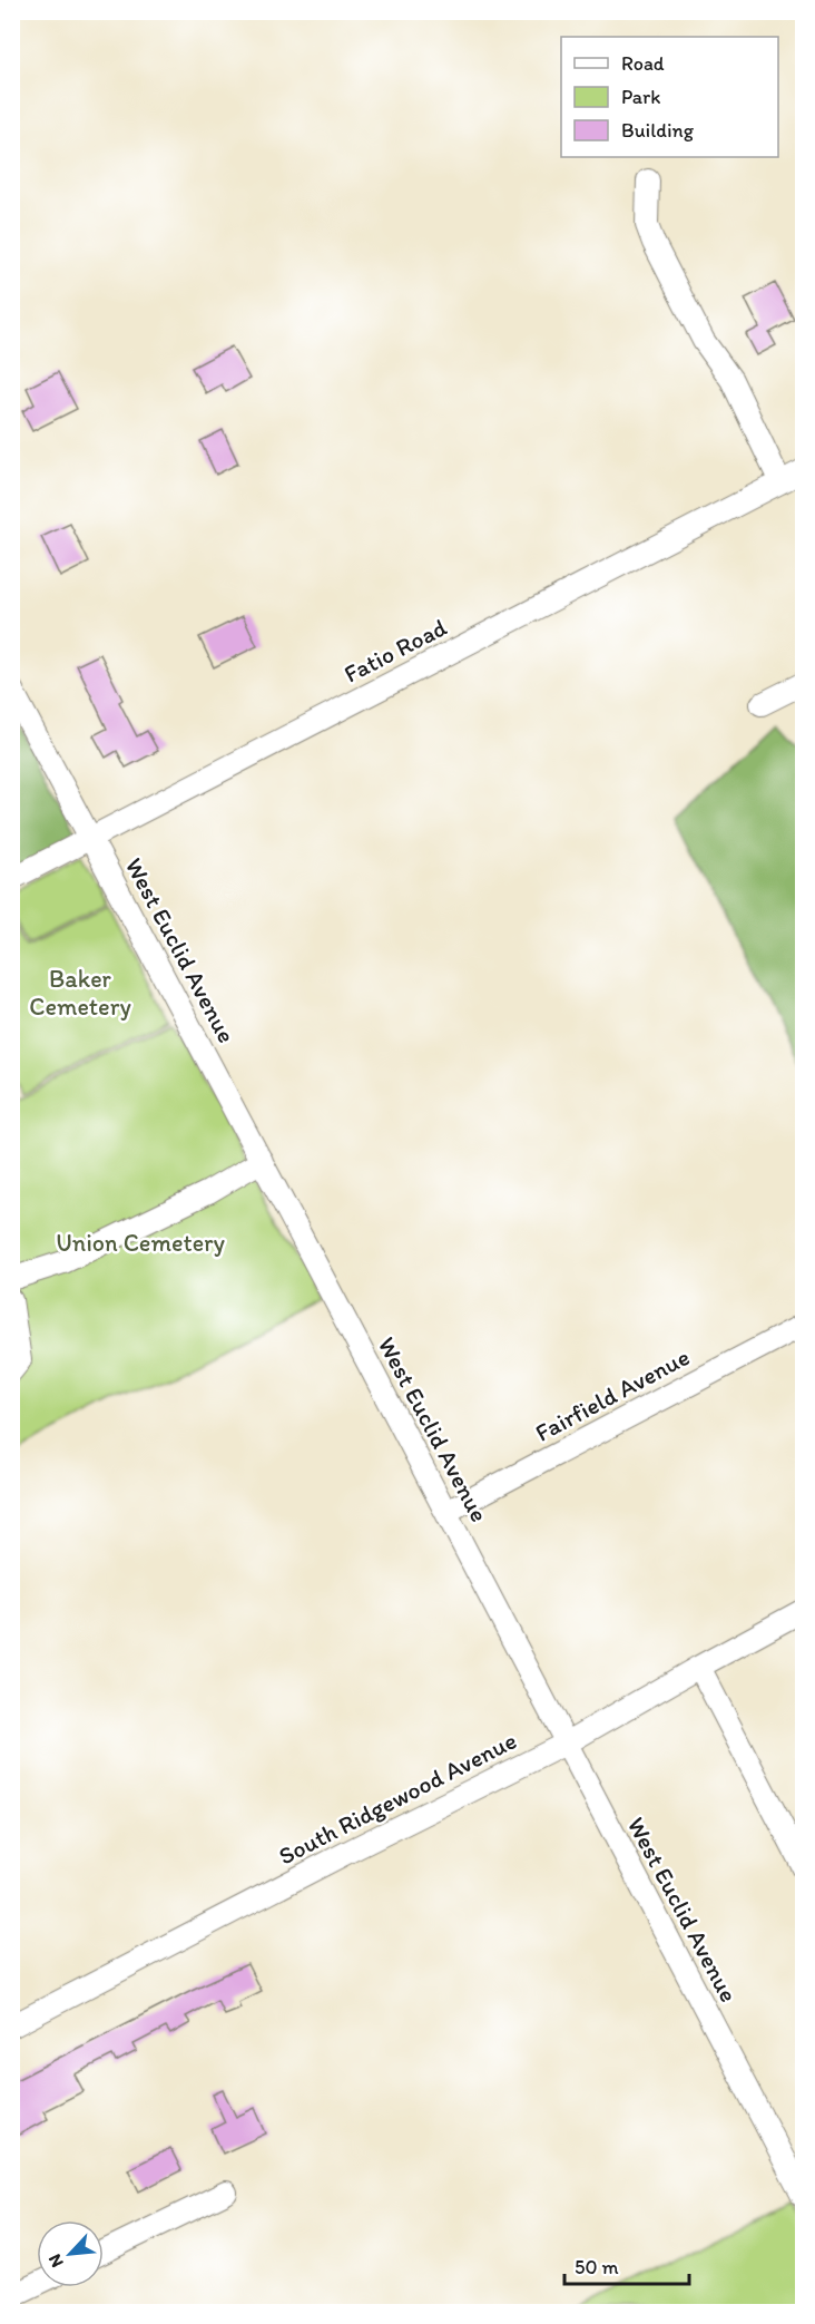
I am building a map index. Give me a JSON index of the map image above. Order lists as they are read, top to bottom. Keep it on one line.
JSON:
{"streets":{"street":["Fatio Road","West Euclid Avenue","Fairfield Avenue","South Ridgewood Avenue"]},"crossings":[["Fatio Road","West Euclid Avenue"],["West Euclid Avenue","Fairfield Avenue"],["West Euclid Avenue","South Ridgewood Avenue"]],"parks":["Baker Cemetery","Union Cemetery"],"legend":["Road","Park","Building"],"scale_bar":"50 m","north":"bottom left"}
